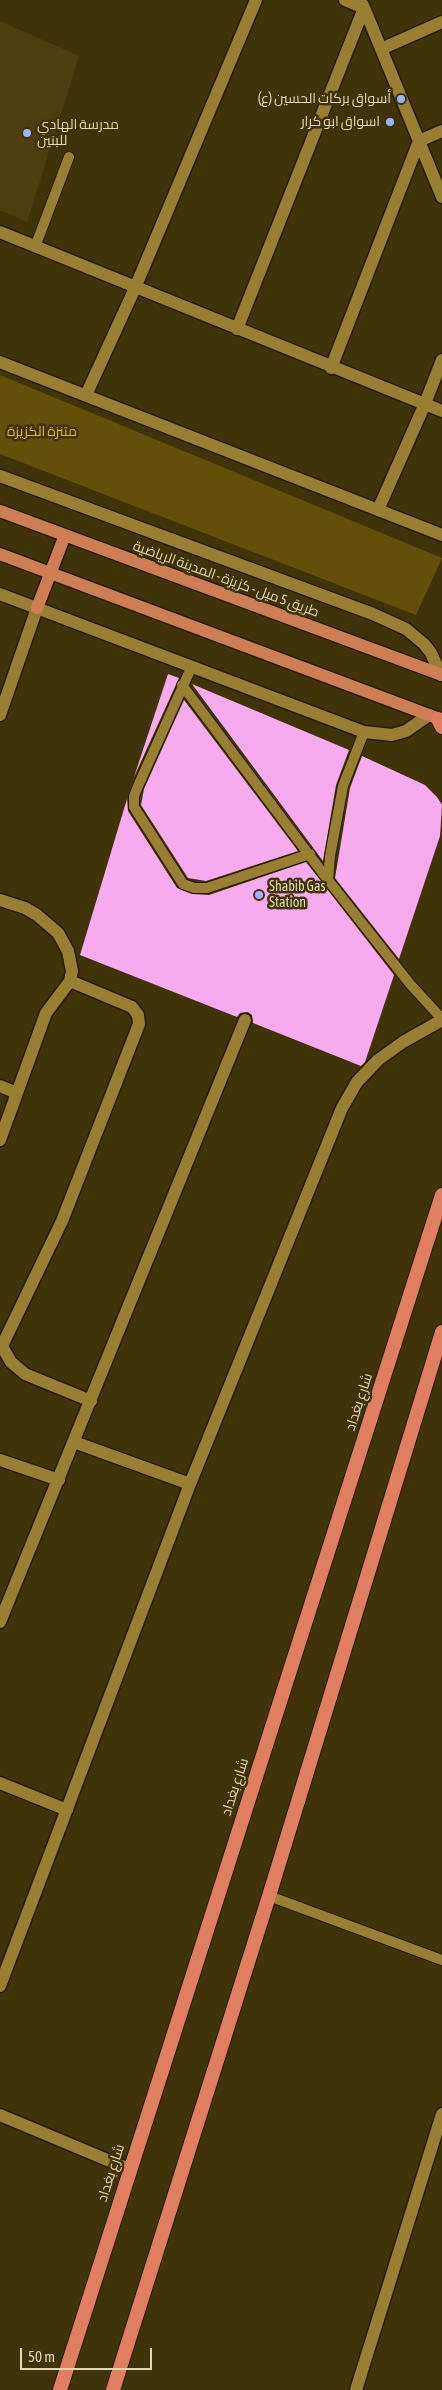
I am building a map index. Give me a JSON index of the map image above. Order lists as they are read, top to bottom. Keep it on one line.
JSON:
{"streets":{"highway":["شارع بغداد"],"main road":["طريق 5 ميل - كزيزة - المدينة الرياضية"]},"parks":["متنزة الكزيزة"],"places":["أسواق بركات الحسين (ع)","اسواق ابو كرار","مدرسة الهادي للبنين","Shabib Gas Station"],"scale_bar":"50 m"}
